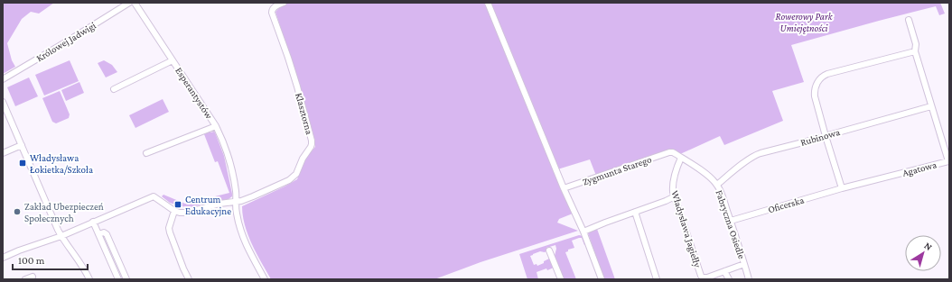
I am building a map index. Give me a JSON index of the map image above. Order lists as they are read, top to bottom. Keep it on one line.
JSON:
{"streets":{"street":["Królowej Jadwigi","Esperantystów","Klasztorna","Rubinowa","Agatowa","Zygmunta Starego","Oficerska","Fabryczna Osiedle","Władysława Jagiełły"]},"crossings":[["Esperantystów","Klasztorna"],["Rubinowa","Agatowa"],["Rubinowa","Fabryczna Osiedle"],["Agatowa","Oficerska"],["Zygmunta Starego","Fabryczna Osiedle"],["Oficerska","Fabryczna Osiedle"],["Fabryczna Osiedle","Władysława Jagiełły"]],"parks":["Rowerowy Park Umiejętności"],"places":{"transit":["Władysława Łokietka/Szkoła","Centrum Edukacyjne"],"other":["Zakład Ubezpieczeń Społecznych"]},"scale_bar":"100 m","north":"top right"}
